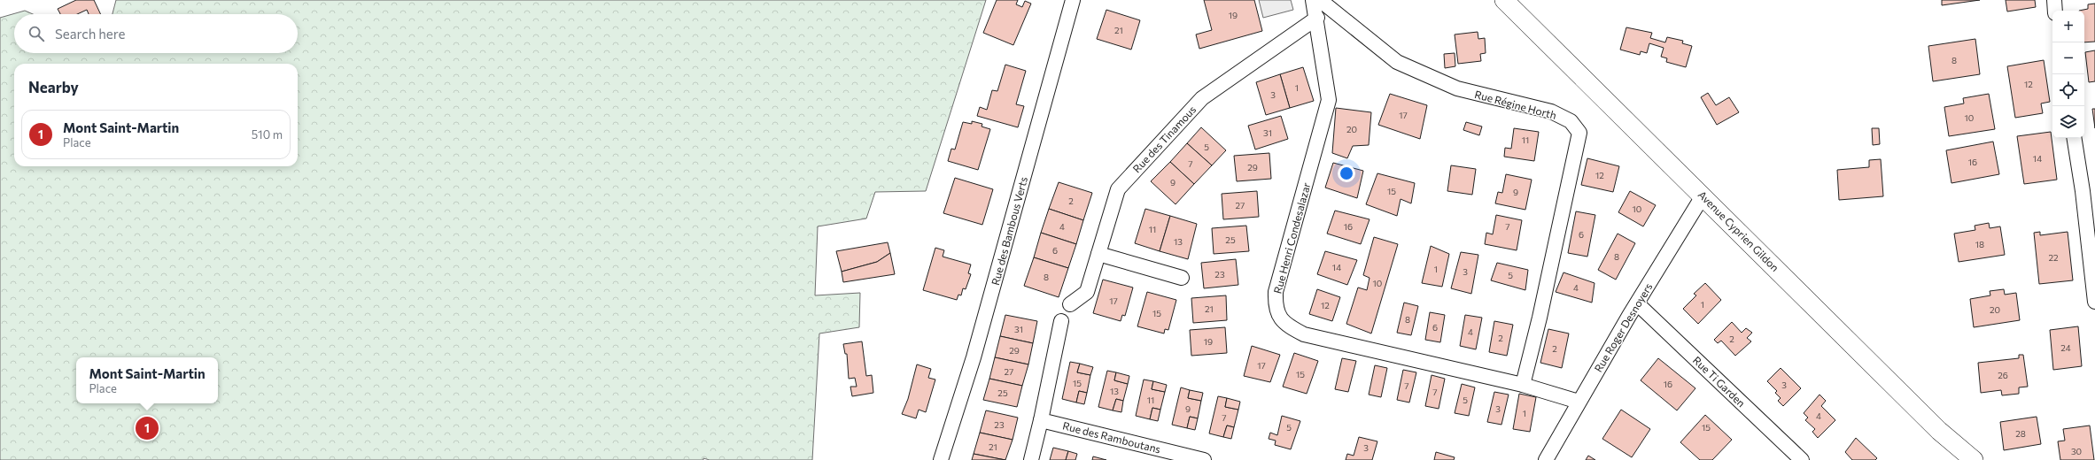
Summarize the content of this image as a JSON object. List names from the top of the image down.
{
  "streets": {
    "street": [
      "Rue Régine Horth",
      "Rue des Tinamous",
      "Rue des Bambous Verts",
      "Avenue Cyprien Gildon",
      "Rue Henri Condesalazar",
      "Rue Roger Desnoyers",
      "Rue Ti Garden",
      "Rue des Ramboutans"
    ]
  },
  "crossings": [
    ["Rue Régine Horth", "Rue Henri Condesalazar"],
    ["Rue des Tinamous", "Rue Henri Condesalazar"],
    ["Avenue Cyprien Gildon", "Rue Roger Desnoyers"],
    ["Rue Henri Condesalazar", "Rue Roger Desnoyers"],
    ["Rue Roger Desnoyers", "Rue Ti Garden"]
  ],
  "house_numbers": [
    "19",
    "21",
    "8",
    "12",
    "1",
    "3",
    "17",
    "10",
    "20",
    "31",
    "11",
    "5",
    "14",
    "16",
    "7",
    "29",
    "12",
    "9",
    "15",
    "9",
    "2",
    "27",
    "10",
    "4",
    "16",
    "7",
    "11",
    "6",
    "25",
    "13",
    "18",
    "6",
    "8",
    "22",
    "14",
    "1",
    "3",
    "23",
    "5",
    "8",
    "10",
    "4",
    "17",
    "1",
    "12",
    "21",
    "20",
    "15",
    "8",
    "6",
    "31",
    "4",
    "2",
    "2",
    "19",
    "24",
    "2",
    "29",
    "17",
    "27",
    "15",
    "26",
    "15",
    "16",
    "3",
    "7",
    "13",
    "7",
    "25",
    "11",
    "5",
    "9",
    "3",
    "1",
    "4",
    "7",
    "23",
    "5",
    "15",
    "28",
    "21",
    "3",
    "30"
  ],
  "page": {
    "map_buttons": ["+", "−"],
    "search": "Search here",
    "heading": "Nearby",
    "list": [
      {
        "mark": "1",
        "name": "Mont Saint-Martin",
        "note": "Place",
        "value": "510 m"
      }
    ],
    "popup": ["Mont Saint-Martin", "Place"],
    "pins": "1"
  }
}
